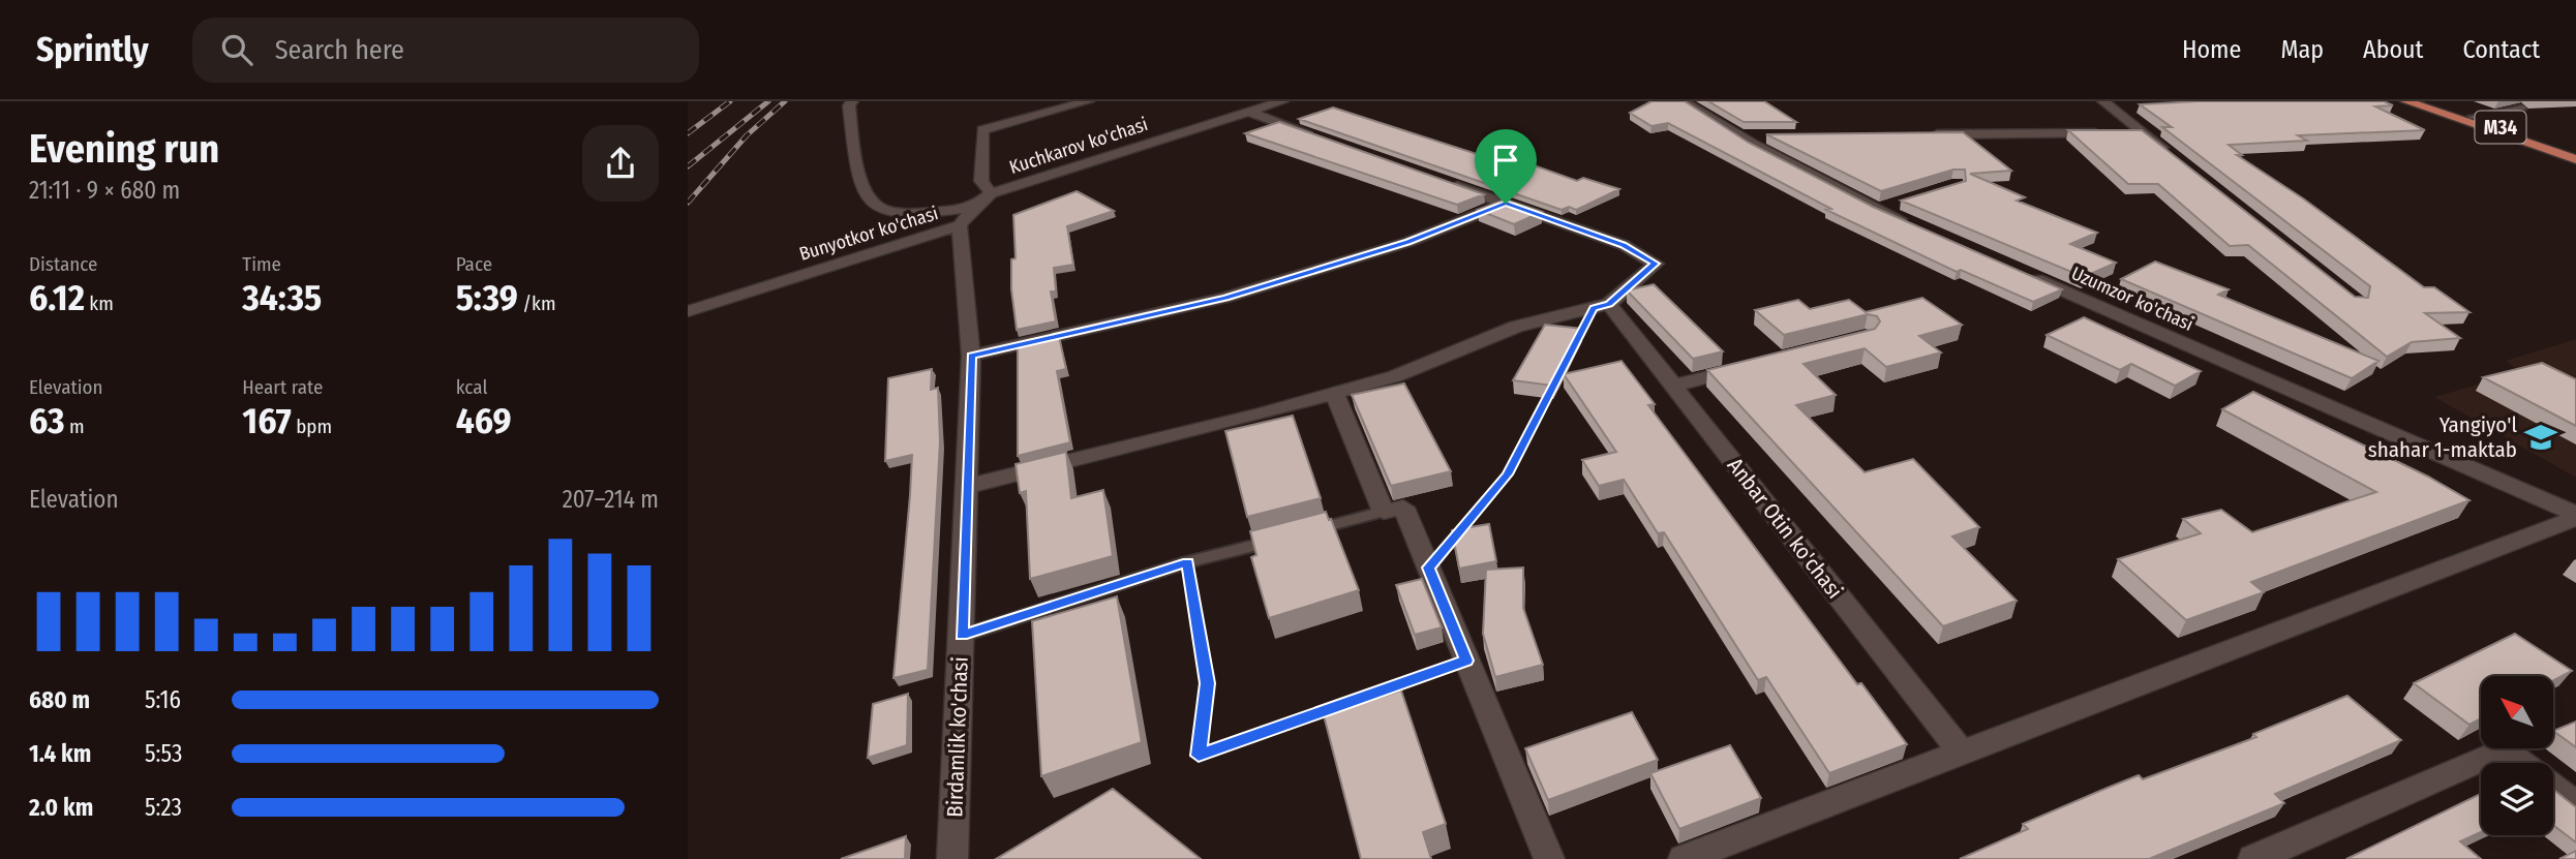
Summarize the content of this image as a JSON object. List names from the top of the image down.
{
  "streets": {
    "main road": ["M34"],
    "street": [
      "Kuchkarov ko'chasi",
      "Bunyotkor ko'chasi",
      "Uzumzor ko'chasi",
      "Anbar Otin ko'chasi",
      "Birdamlik ko'chasi"
    ]
  },
  "crossings": [
    ["Kuchkarov ko'chasi", "Bunyotkor ko'chasi"],
    ["Kuchkarov ko'chasi", "Birdamlik ko'chasi"],
    ["Bunyotkor ko'chasi", "Birdamlik ko'chasi"]
  ],
  "places": {
    "school or university": ["Yangiyo'l shahar 1-maktab"]
  },
  "north": "top left",
  "page": {
    "header": "Sprintly",
    "search": "Search here",
    "nav": [
      "Home",
      "Map",
      "About",
      "Contact"
    ],
    "heading": ["Evening run", "21:11 · 9 × 680 m"],
    "stats": [
      ["Distance", "6.12 km"],
      ["Time", "34:35"],
      ["Pace", "5:39 /km"],
      ["Elevation", "63 m"],
      ["Heart rate", "167 bpm"],
      ["kcal", "469"]
    ],
    "chart": ["Elevation", "207–214 m"],
    "list": [
      {
        "name": "680 m",
        "note": "5:16"
      },
      {
        "name": "1.4 km",
        "note": "5:53"
      },
      {
        "name": "2.0 km",
        "note": "5:23"
      }
    ]
  }
}
